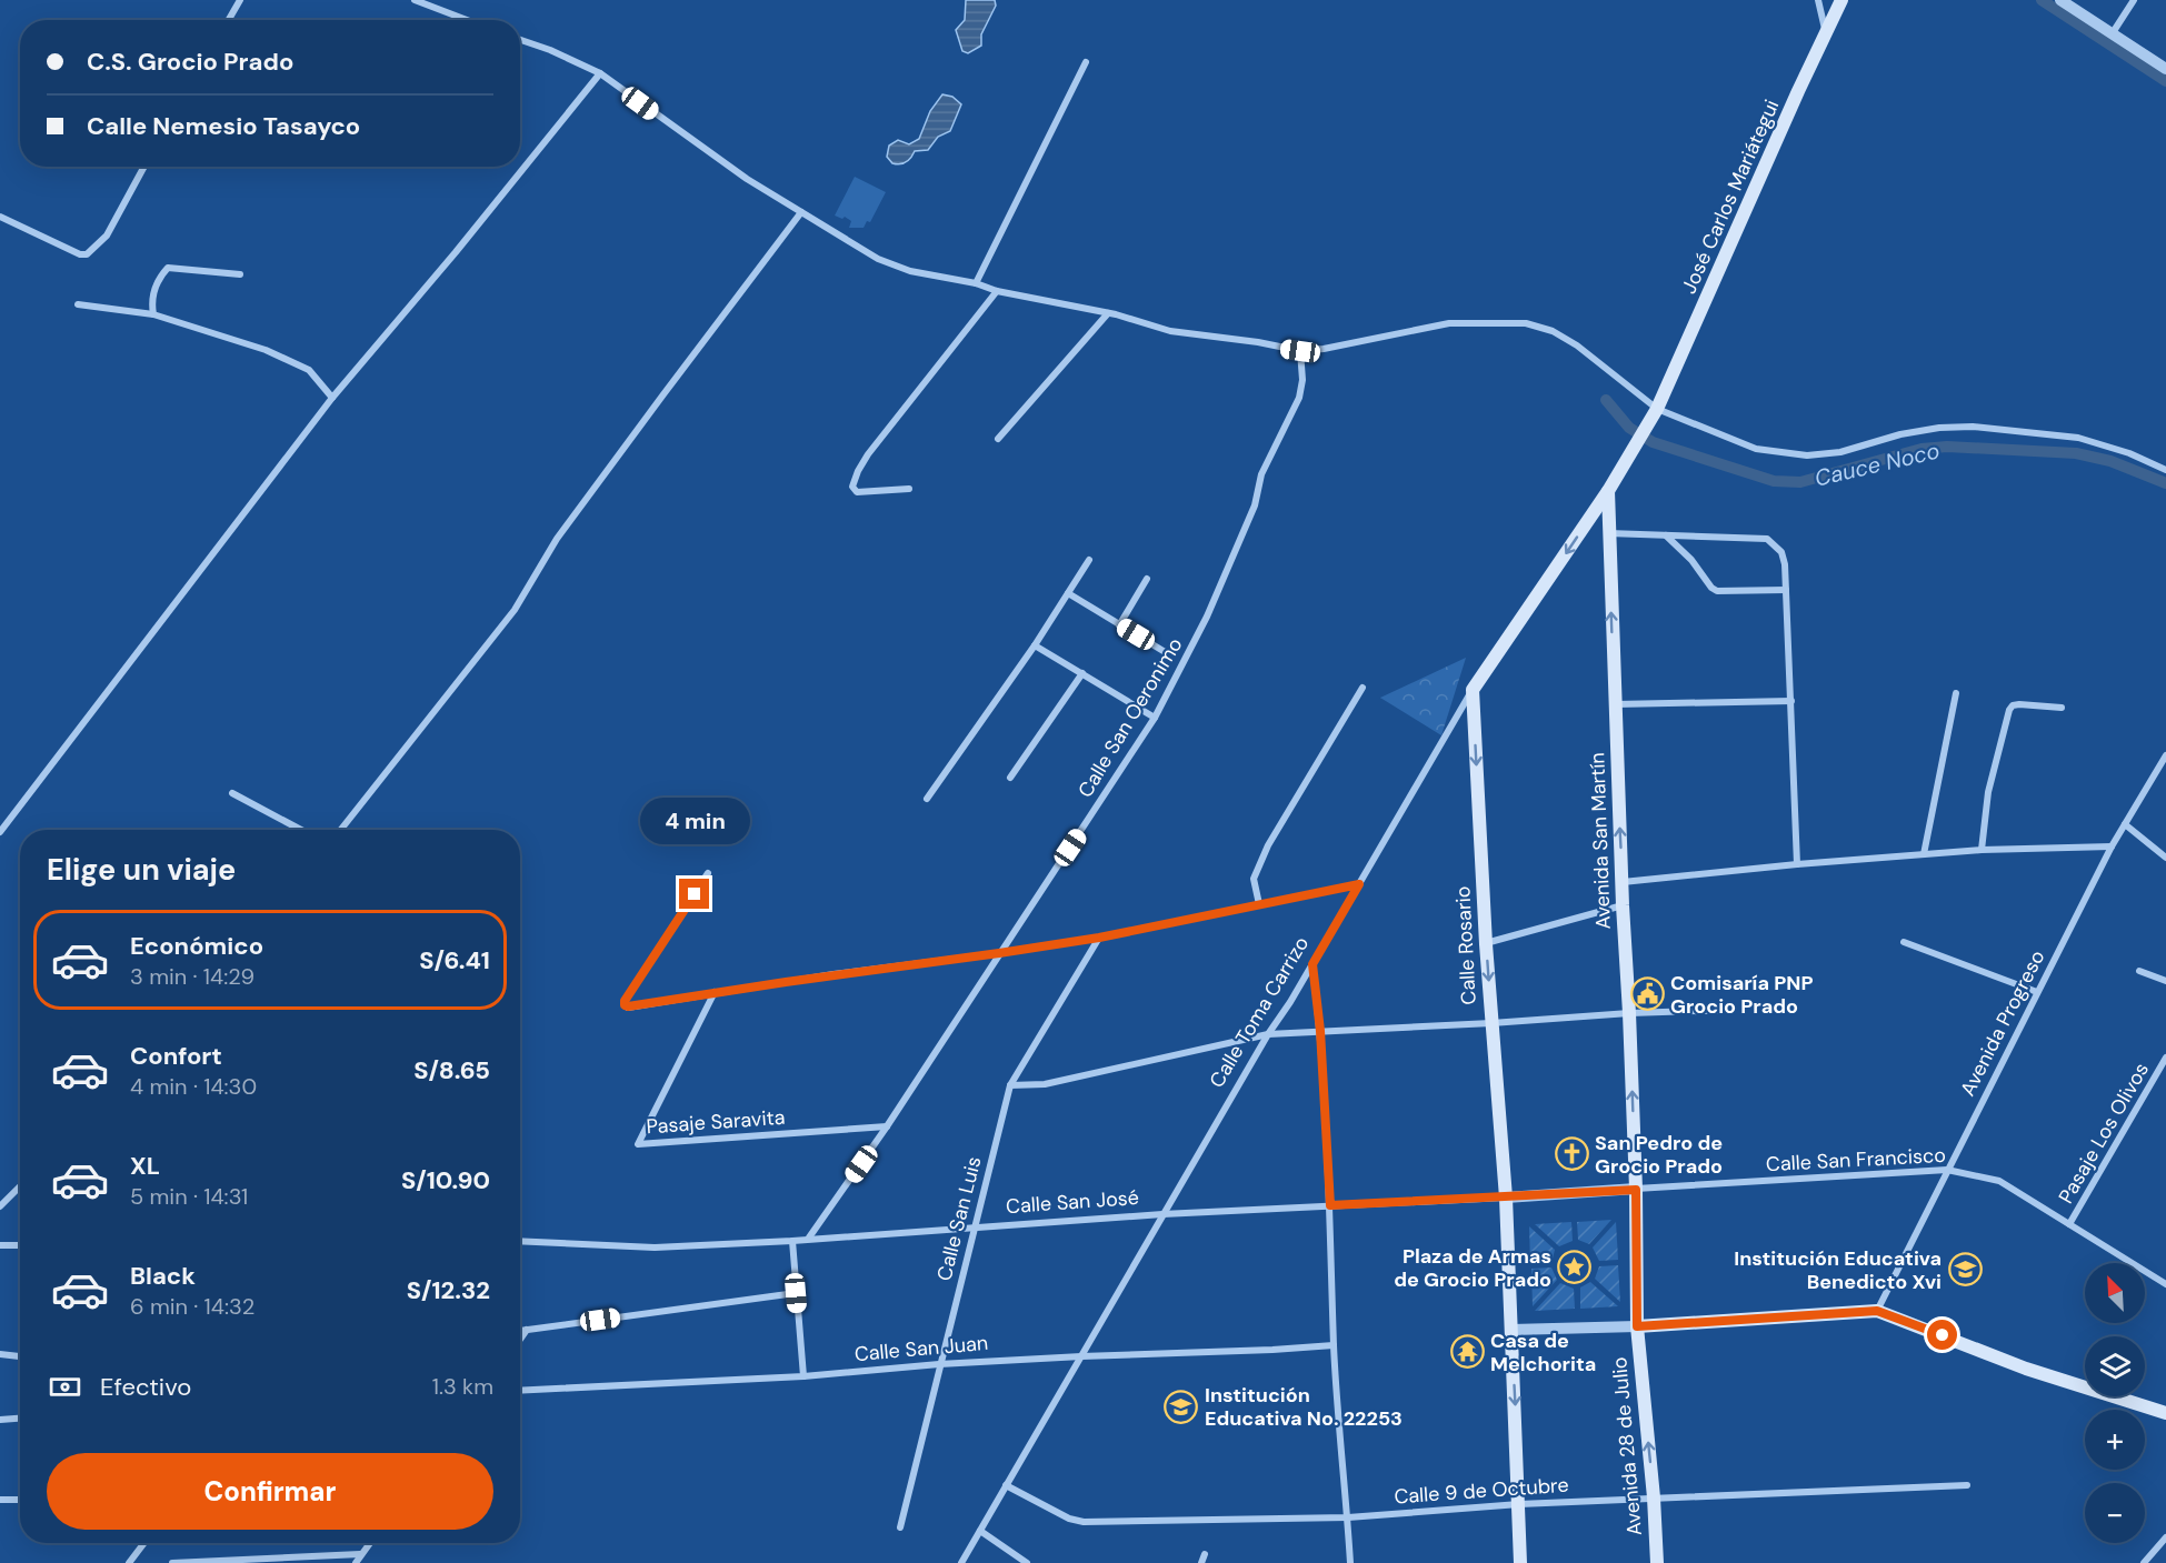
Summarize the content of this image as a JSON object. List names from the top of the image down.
{
  "streets": {
    "main road": [
      "José Carlos Mariátegui",
      "Avenida San Martín",
      "Calle Rosario",
      "Calle Toma Carrizo",
      "Avenida 28 de Julio"
    ],
    "street": [
      "Calle San Oeronimo",
      "Avenida Progreso",
      "Pasaje Saravita",
      "Pasaje Los Olivos",
      "Calle San Francisco",
      "Calle San José",
      "Calle San Luis",
      "Calle San Juan",
      "Calle 9 de Octubre"
    ]
  },
  "crossings": [
    ["José Carlos Mariátegui", "Calle Toma Carrizo"],
    ["Calle San Oeronimo", "Pasaje Saravita"],
    ["Calle San Oeronimo", "Calle San José"],
    ["Avenida San Martín", "Calle Toma Carrizo"],
    ["Avenida San Martín", "Calle San Francisco"],
    ["Avenida San Martín", "Calle San José"],
    ["Avenida San Martín", "Avenida 28 de Julio"],
    ["Calle Rosario", "Calle Toma Carrizo"],
    ["Calle Rosario", "Calle San José"],
    ["Calle Rosario", "Calle 9 de Octubre"],
    ["Calle Toma Carrizo", "Calle San José"],
    ["Calle Toma Carrizo", "Calle San Juan"],
    ["Calle Toma Carrizo", "Calle 9 de Octubre"],
    ["Avenida Progreso", "Calle San Francisco"],
    ["Pasaje Los Olivos", "Calle San Francisco"],
    ["Calle San Francisco", "Calle San José"],
    ["Calle San Francisco", "Avenida 28 de Julio"],
    ["Calle San José", "Calle San Luis"],
    ["Calle San José", "Avenida 28 de Julio"],
    ["Calle San Luis", "Calle San Juan"],
    ["Avenida 28 de Julio", "Calle 9 de Octubre"]
  ],
  "one_way": ["Avenida San Martín", "Calle Rosario", "Avenida 28 de Julio"],
  "water": ["Cauce Noco"],
  "places": {
    "public building": ["Comisaría PNP Grocio Prado"],
    "church": ["San Pedro de Grocio Prado"],
    "place": ["Plaza de Armas de Grocio Prado"],
    "school or university": ["Institución Educativa Benedicto Xvi", "Institución Educativa No. 22253"],
    "temple": ["Casa de Melchorita"]
  },
  "north": "top left",
  "page": {
    "banner": ["C.S. Grocio Prado", "Calle Nemesio Tasayco"],
    "bubble": "4 min",
    "heading": "Elige un viaje",
    "list": [
      {
        "name": "Económico",
        "note": "3 min · 14:29",
        "value": "S/6.41"
      },
      {
        "name": "Confort",
        "note": "4 min · 14:30",
        "value": "S/8.65"
      },
      {
        "name": "XL",
        "note": "5 min · 14:31",
        "value": "S/10.90"
      },
      {
        "name": "Black",
        "note": "6 min · 14:32",
        "value": "S/12.32"
      }
    ],
    "map_buttons": ["+", "−"],
    "pay": ["Efectivo", "1.3 km"],
    "buttons": "Confirmar"
  }
}
